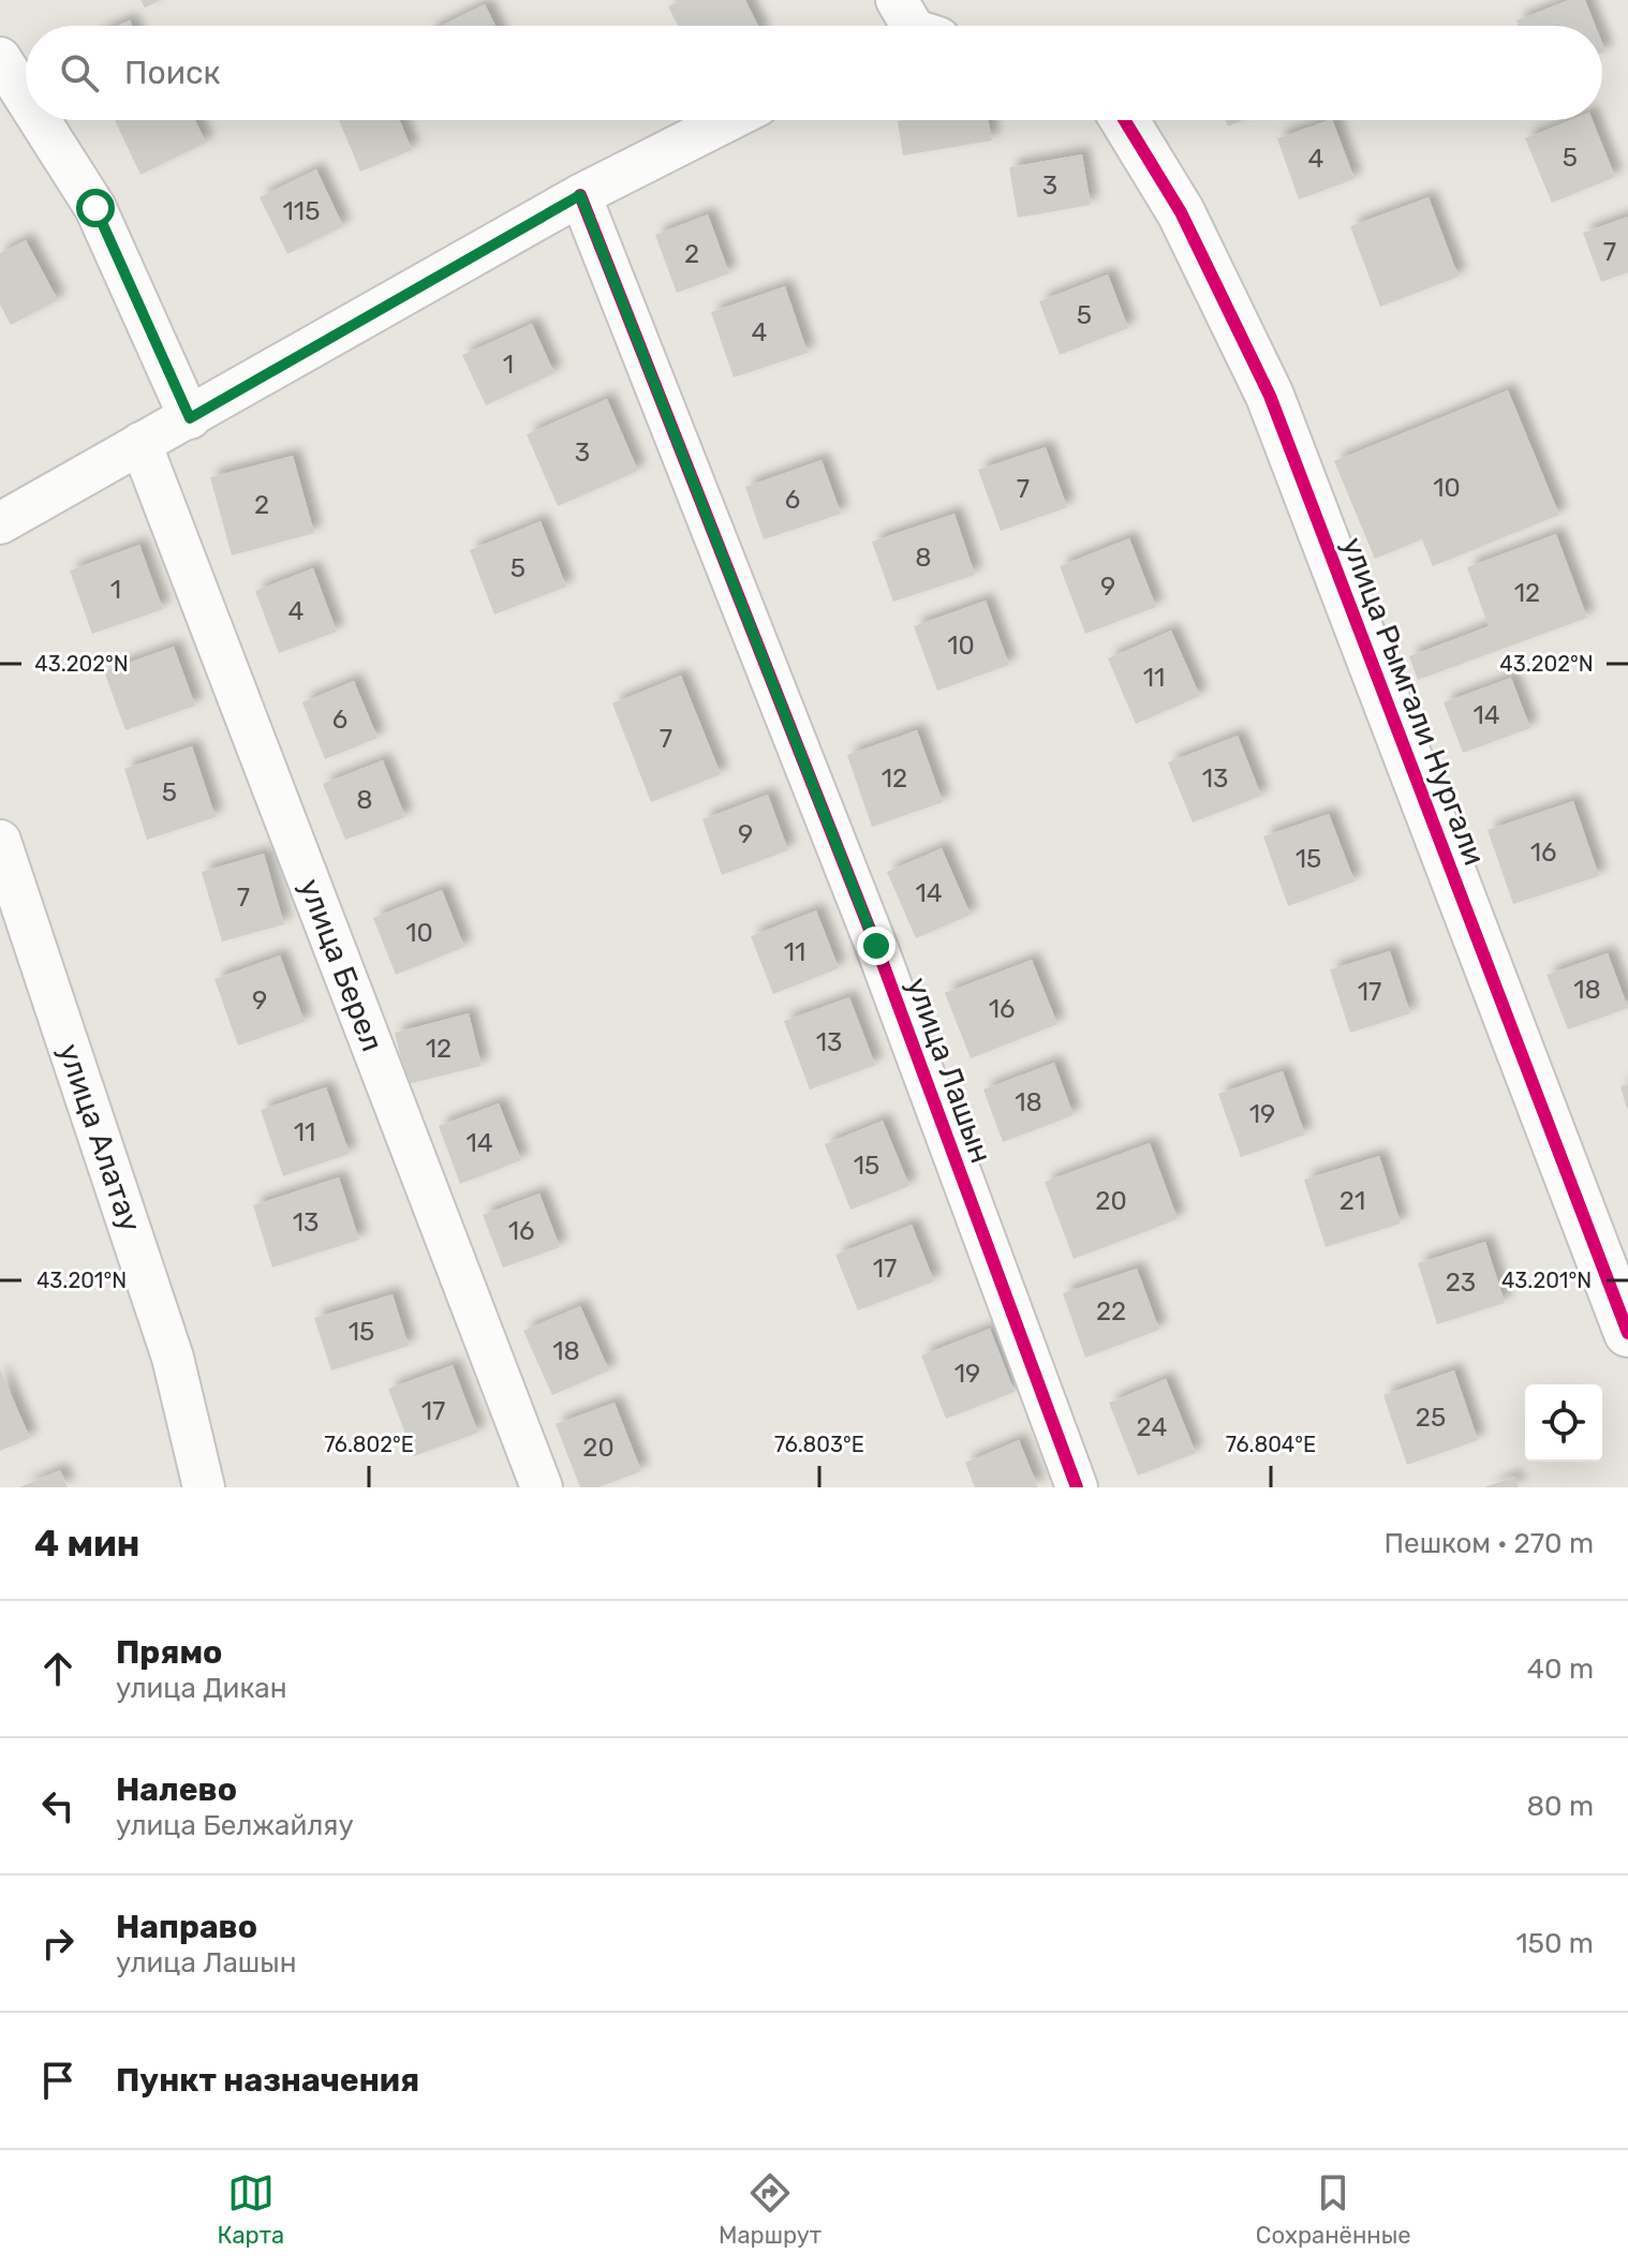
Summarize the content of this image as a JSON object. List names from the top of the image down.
{
  "streets": {
    "street": [
      "улица Рымгали Нургали",
      "улица Берел",
      "улица Лашын",
      "улица Алатау"
    ]
  },
  "house_numbers": [
    "5",
    "4",
    "3",
    "115",
    "7",
    "2",
    "5",
    "4",
    "1",
    "3",
    "10",
    "7",
    "6",
    "2",
    "8",
    "5",
    "9",
    "1",
    "12",
    "4",
    "10",
    "11",
    "14",
    "6",
    "7",
    "12",
    "13",
    "5",
    "8",
    "9",
    "16",
    "15",
    "14",
    "7",
    "10",
    "11",
    "18",
    "17",
    "9",
    "16",
    "13",
    "12",
    "18",
    "19",
    "11",
    "14",
    "15",
    "20",
    "21",
    "13",
    "16",
    "17",
    "23",
    "22",
    "15",
    "18",
    "19",
    "17",
    "25",
    "24",
    "20"
  ],
  "page": {
    "search": "Поиск",
    "heading": ["4 мин", "Пешком · 270 m"],
    "list": [
      ["Прямо", "улица Дикан", "40 m"],
      ["Налево", "улица Белжайляу", "80 m"],
      ["Направо", "улица Лашын", "150 m"],
      "Пункт назначения"
    ],
    "nav": ["Карта", "Маршрут", "Сохранённые"]
  },
  "coordinates": [
    "43.202°N",
    "43.201°N",
    "76.802°E",
    "76.803°E",
    "76.804°E"
  ]
}
